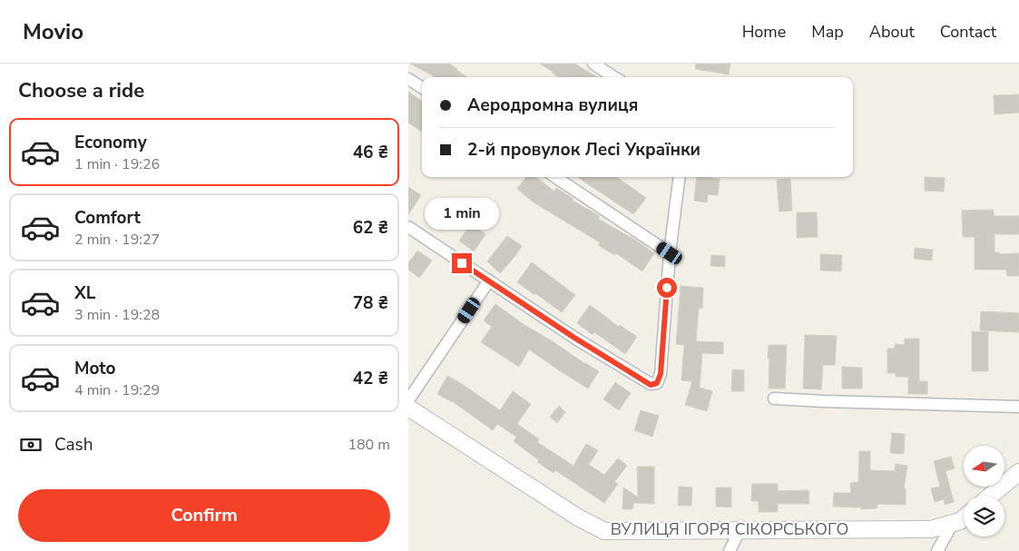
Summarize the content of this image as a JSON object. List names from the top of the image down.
{
  "streets": {
    "main road": ["ВУЛИЦЯ ІГОРЯ СІКОРСЬКОГО"]
  },
  "north": "left",
  "page": {
    "header": "Movio",
    "nav": [
      "Home",
      "Map",
      "About",
      "Contact"
    ],
    "heading": "Choose a ride",
    "banner": ["Аеродромна вулиця", "2-й провулок Лесі Українки"],
    "list": [
      {
        "name": "Economy",
        "note": "1 min · 19:26",
        "value": "46 ₴"
      },
      {
        "name": "Comfort",
        "note": "2 min · 19:27",
        "value": "62 ₴"
      },
      {
        "name": "XL",
        "note": "3 min · 19:28",
        "value": "78 ₴"
      },
      {
        "name": "Moto",
        "note": "4 min · 19:29",
        "value": "42 ₴"
      }
    ],
    "bubble": "1 min",
    "pay": ["Cash", "180 m"],
    "buttons": "Confirm"
  }
}
